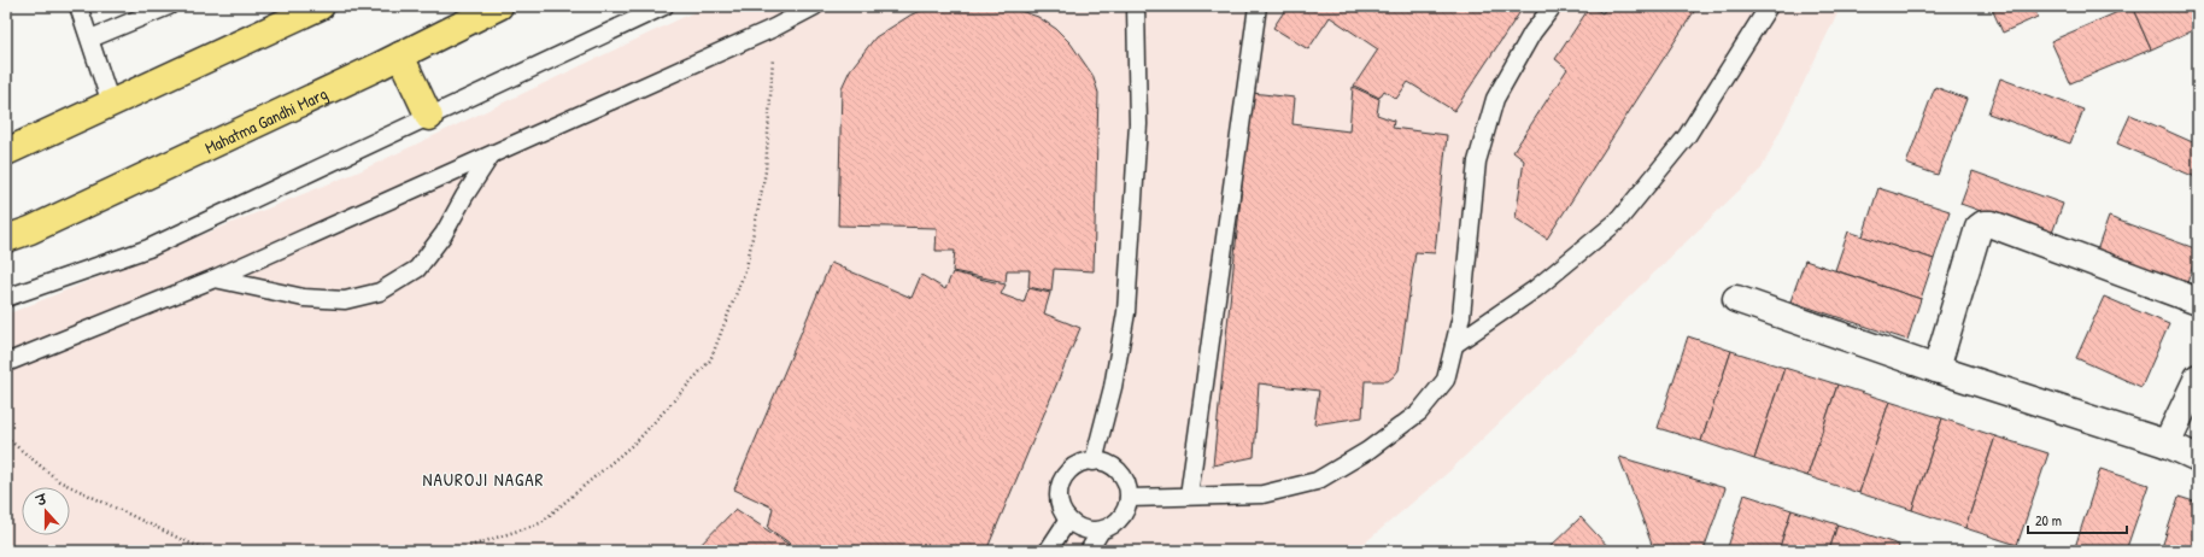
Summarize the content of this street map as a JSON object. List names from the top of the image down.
{
  "streets": {
    "main road": ["Mahatma Gandhi Marg"]
  },
  "districts": ["NAUROJI NAGAR"],
  "scale_bar": "20 m",
  "north": "top"
}
